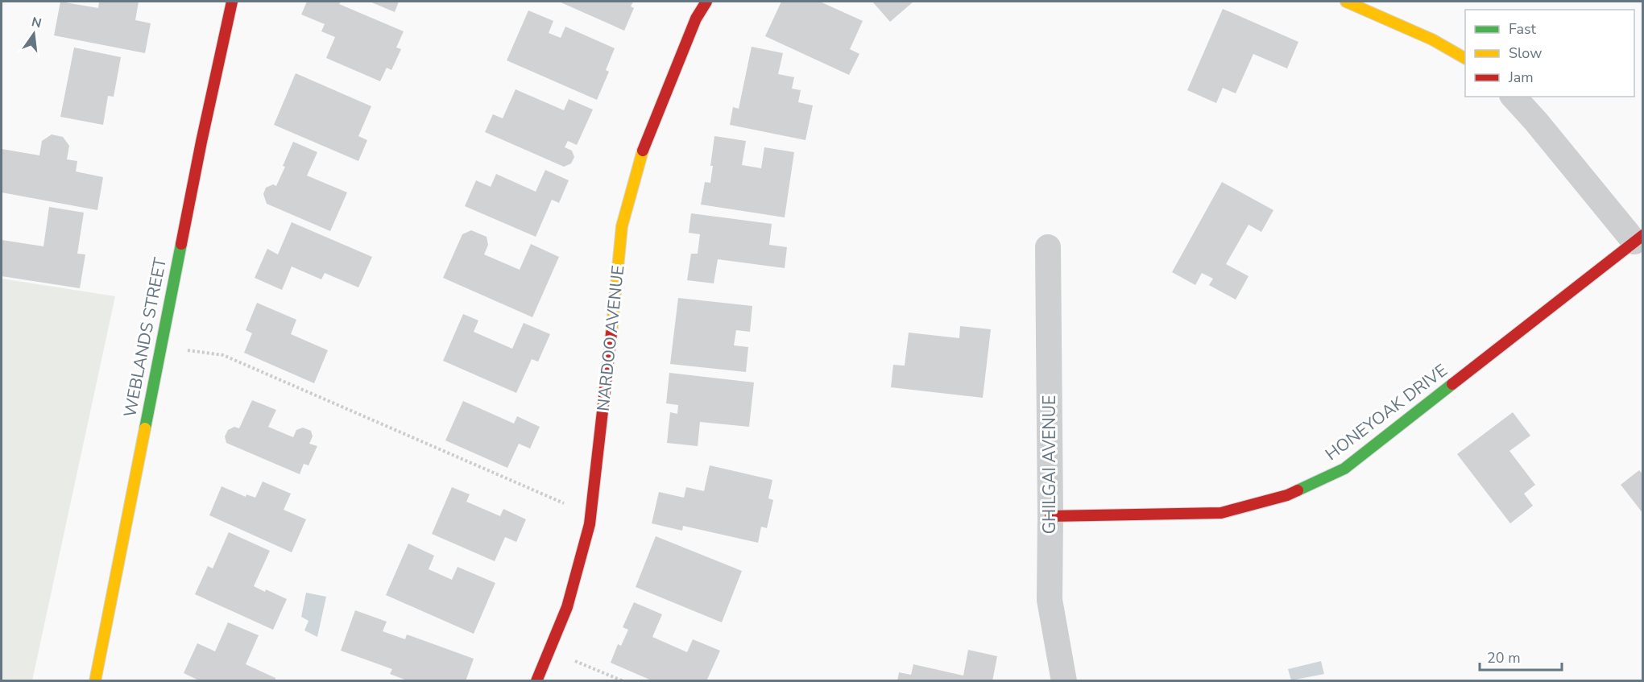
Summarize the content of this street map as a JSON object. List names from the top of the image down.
{
  "streets": {
    "street": [
      "WEBLANDS STREET",
      "NARDOO AVENUE",
      "HONEYOAK DRIVE",
      "GHILGAI AVENUE"
    ]
  },
  "crossings": [
    ["HONEYOAK DRIVE", "GHILGAI AVENUE"]
  ],
  "legend": ["Fast", "Slow", "Jam"],
  "scale_bar": "20 m",
  "north": "top"
}
